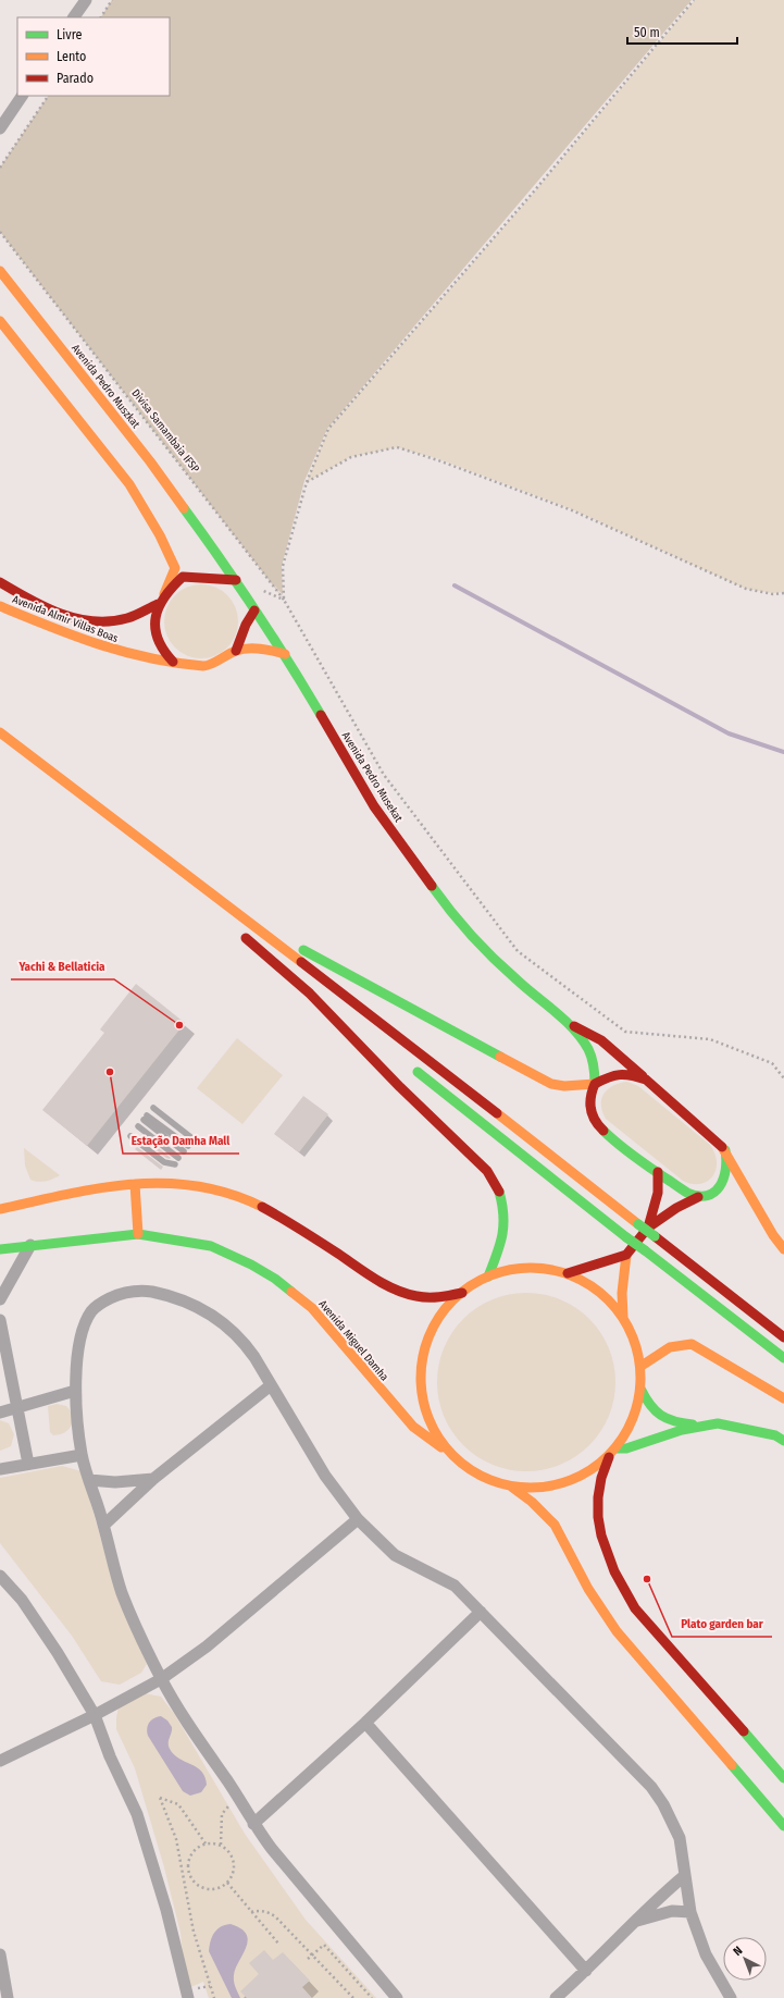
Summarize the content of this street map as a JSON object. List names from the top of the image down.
{
  "streets": {
    "main road": [
      "Avenida Pedro Muszkat",
      "Avenida Almir Villas Boas",
      "Avenida Pedro Musekat",
      "Avenida Miguel Damha"
    ],
    "path": ["Divisa Samambaia IFSP"]
  },
  "crossings": [
    ["Avenida Pedro Muszkat", "Avenida Pedro Musekat"],
    ["Avenida Almir Villas Boas", "Avenida Pedro Musekat"]
  ],
  "places": ["Yachi & Bellaticia", "Estação Damha Mall", "Plato garden bar"],
  "legend": ["Livre", "Lento", "Parado"],
  "scale_bar": "50 m",
  "north": "top left"
}
